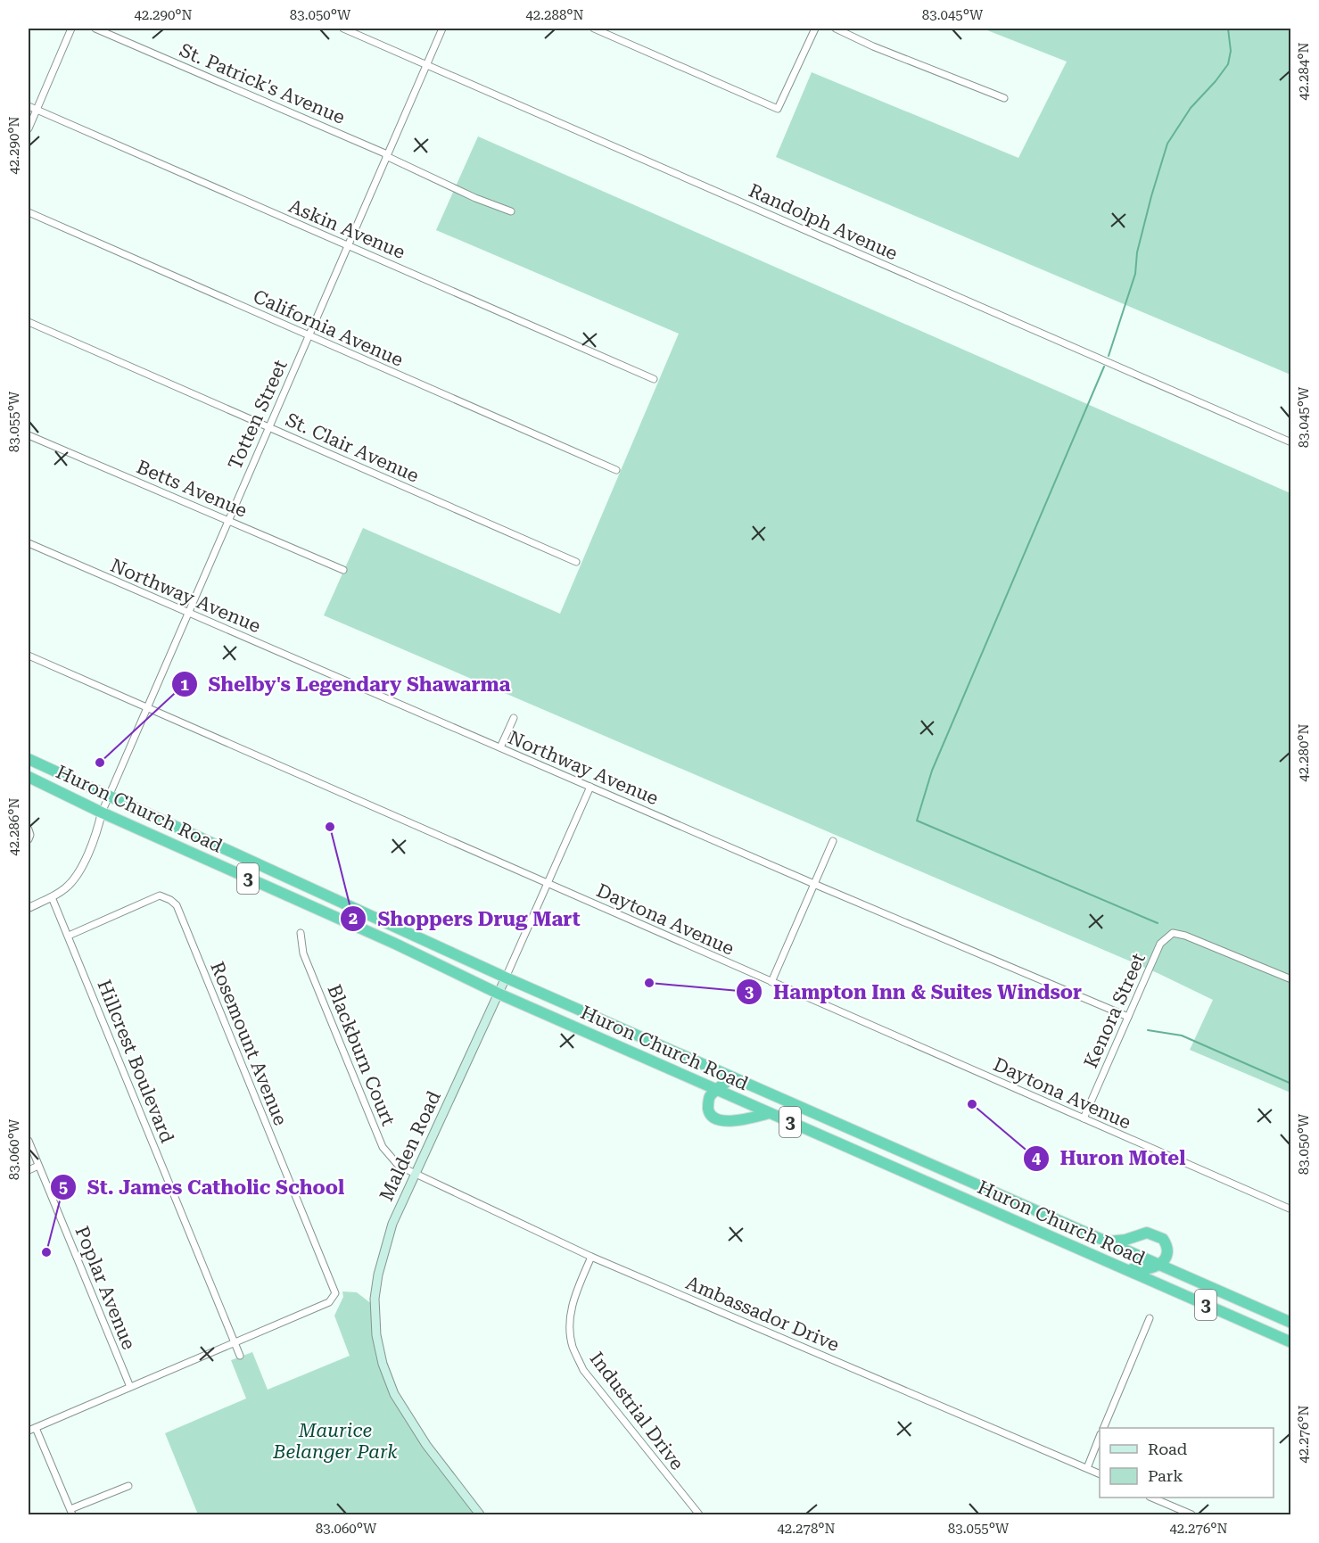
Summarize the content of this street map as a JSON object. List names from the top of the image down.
{
  "streets": {
    "highway": ["Huron Church Road", "3"],
    "main road": ["Malden Road"],
    "street": [
      "St. Patrick's Avenue",
      "Randolph Avenue",
      "Askin Avenue",
      "California Avenue",
      "Totten Street",
      "St. Clair Avenue",
      "Betts Avenue",
      "Northway Avenue",
      "Daytona Avenue",
      "Kenora Street",
      "Rosemount Avenue",
      "Blackburn Court",
      "Hillcrest Boulevard",
      "Poplar Avenue",
      "Ambassador Drive",
      "Industrial Drive"
    ]
  },
  "crossings": [
    ["St. Patrick's Avenue", "Totten Street"],
    ["Randolph Avenue", "Totten Street"],
    ["Askin Avenue", "Totten Street"],
    ["California Avenue", "Totten Street"],
    ["Totten Street", "St. Clair Avenue"],
    ["Totten Street", "Betts Avenue"],
    ["Totten Street", "Northway Avenue"],
    ["Totten Street", "Huron Church Road"],
    ["Totten Street", "Daytona Avenue"],
    ["Northway Avenue", "Kenora Street"],
    ["Northway Avenue", "Malden Road"],
    ["Huron Church Road", "Malden Road"],
    ["Daytona Avenue", "Kenora Street"],
    ["Daytona Avenue", "Malden Road"],
    ["Rosemount Avenue", "Hillcrest Boulevard"],
    ["Blackburn Court", "Malden Road"],
    ["Blackburn Court", "Ambassador Drive"],
    ["Malden Road", "Ambassador Drive"],
    ["Ambassador Drive", "Industrial Drive"]
  ],
  "parks": ["Maurice Belanger Park"],
  "places": [
    "Shelby's Legendary Shawarma",
    "Shoppers Drug Mart",
    "Hampton Inn & Suites Windsor",
    "Huron Motel",
    "St. James Catholic School"
  ],
  "legend": ["Road", "Park"],
  "coordinates": [
    "42.290°N",
    "83.050°W",
    "42.288°N",
    "83.045°W",
    "42.284°N",
    "83.055°W",
    "42.280°N",
    "42.286°N",
    "83.060°W",
    "42.276°N",
    "42.278°N"
  ]
}
